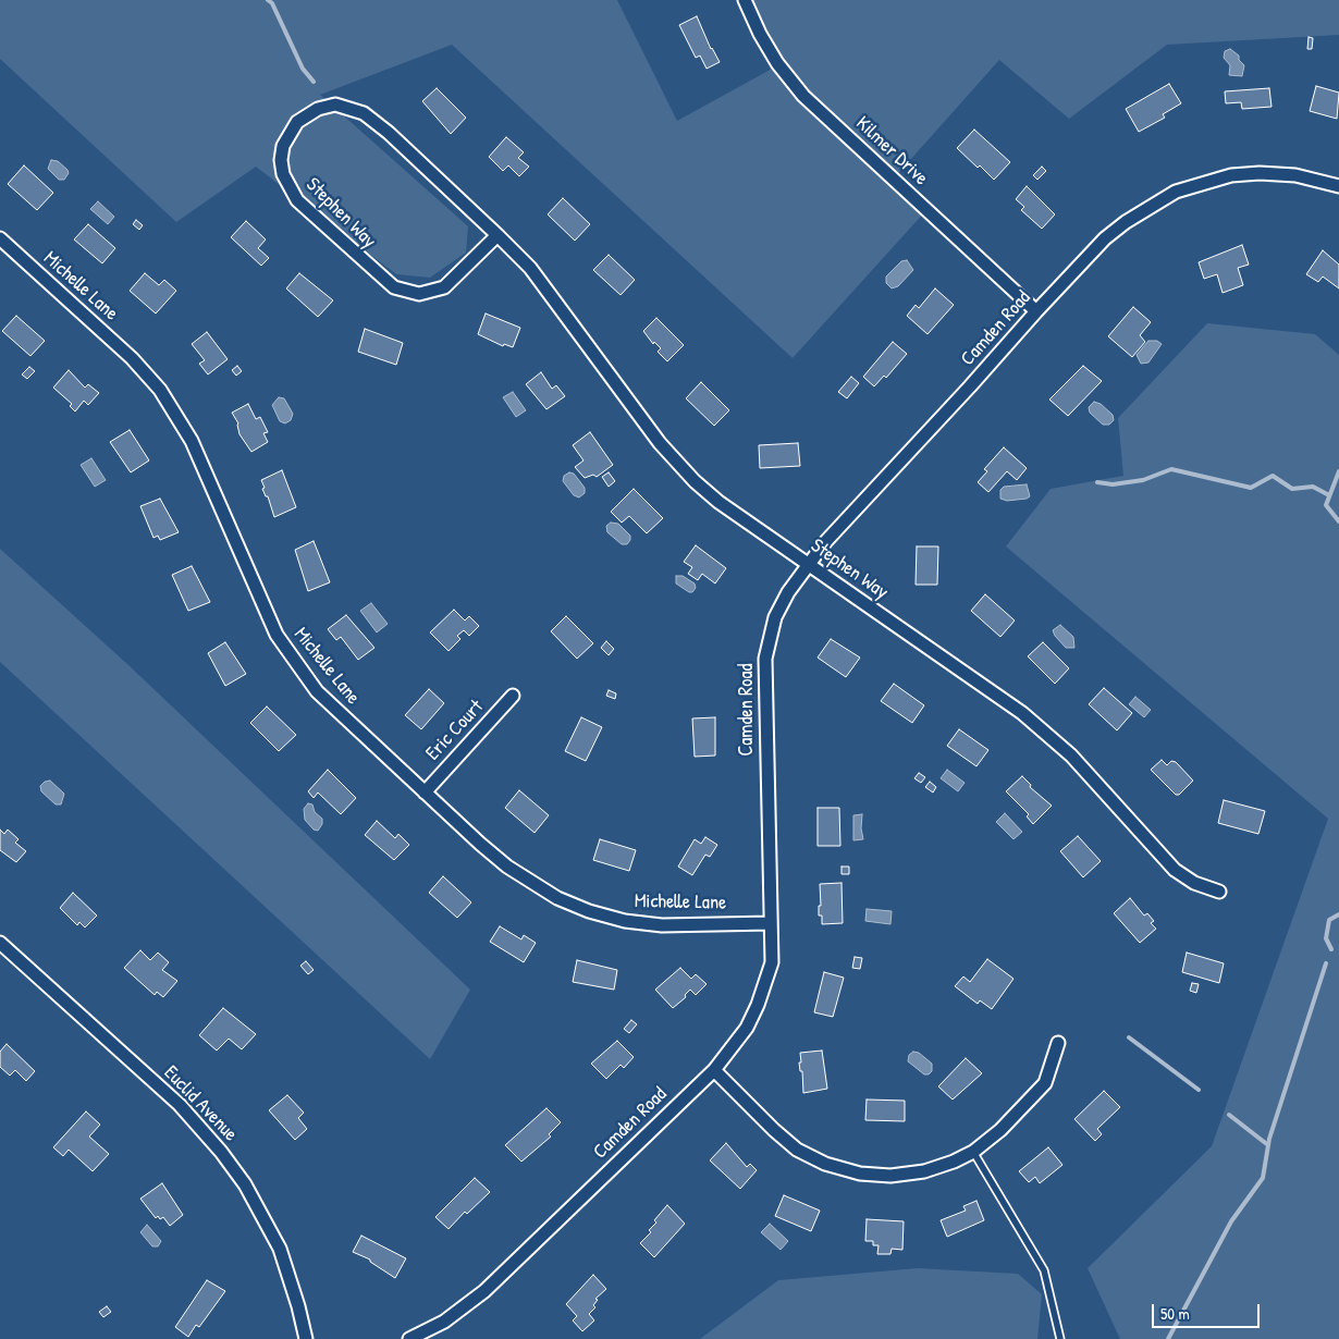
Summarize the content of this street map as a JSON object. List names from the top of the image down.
{
  "streets": {
    "street": [
      "Kilmer Drive",
      "Stephen Way",
      "Michelle Lane",
      "Camden Road",
      "Eric Court",
      "Euclid Avenue"
    ]
  },
  "crossings": [
    ["Kilmer Drive", "Camden Road"],
    ["Stephen Way", "Camden Road"],
    ["Michelle Lane", "Camden Road"],
    ["Michelle Lane", "Eric Court"]
  ],
  "scale_bar": "50 m"
}
